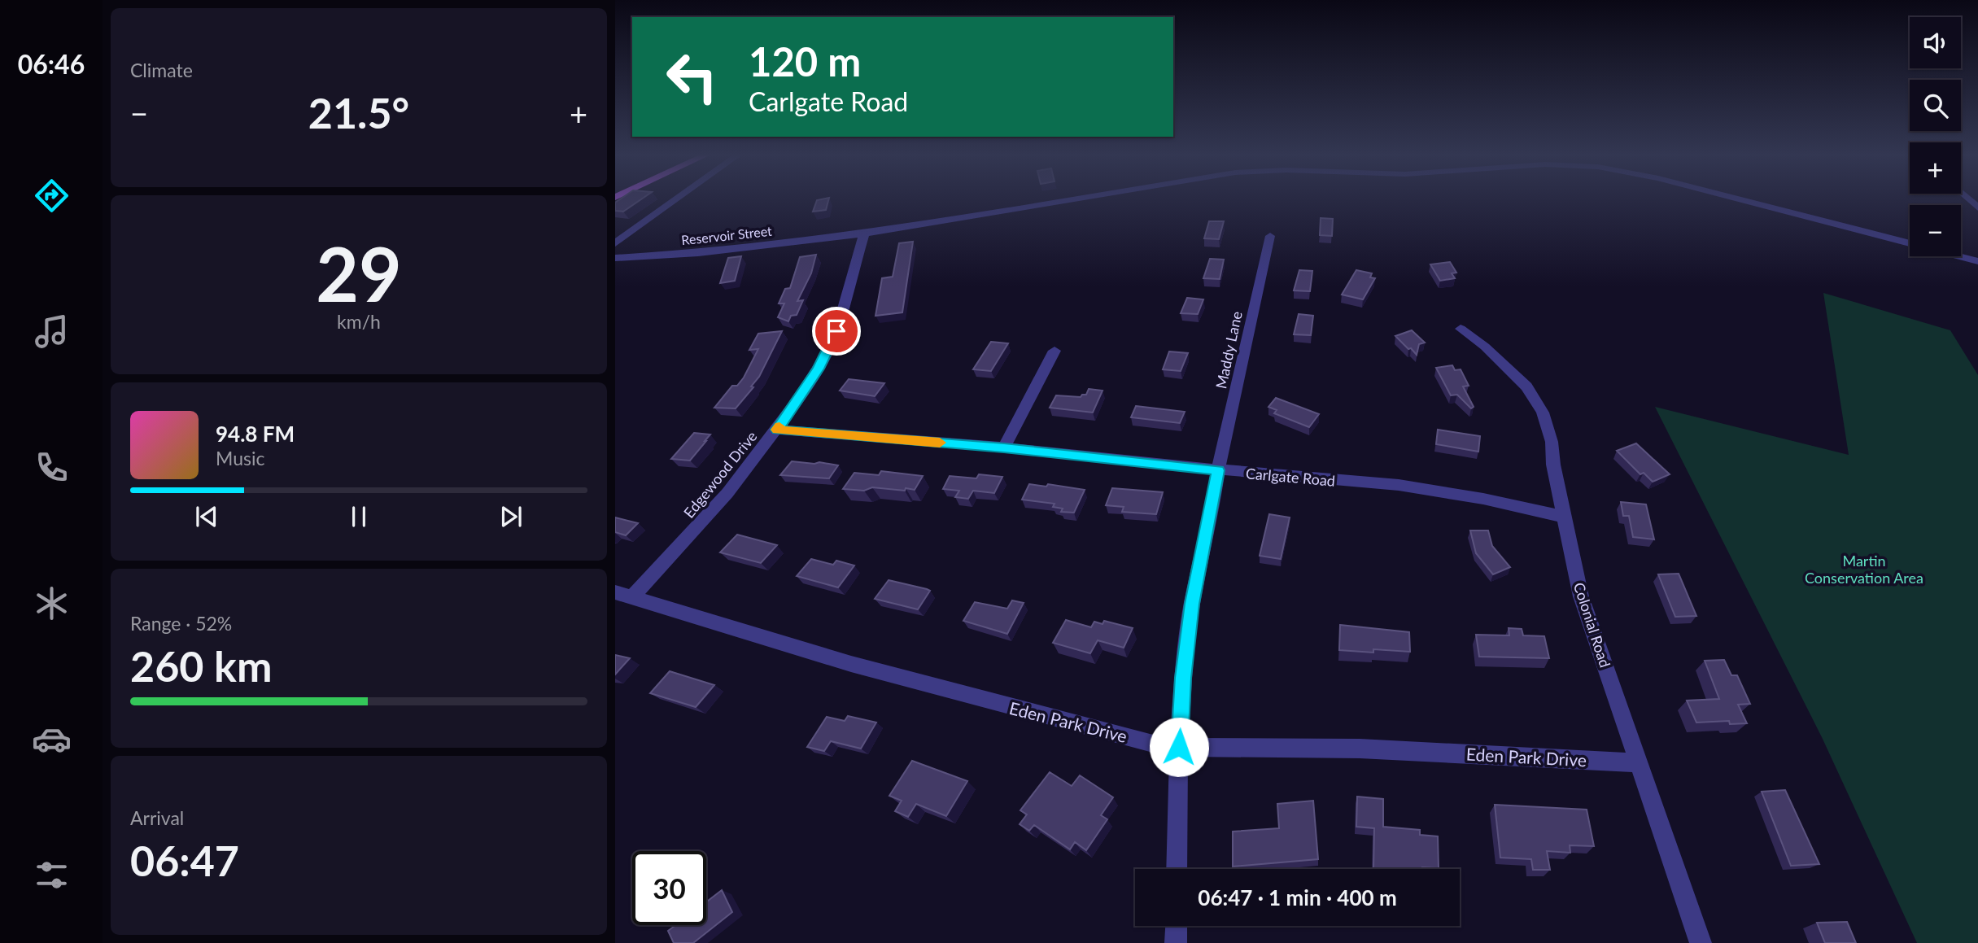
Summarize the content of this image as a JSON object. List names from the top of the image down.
{
  "streets": {
    "street": [
      "Reservoir Street",
      "Maddy Lane",
      "Edgewood Drive",
      "Carlgate Road",
      "Colonial Road",
      "Eden Park Drive"
    ]
  },
  "crossings": [
    ["Reservoir Street", "Edgewood Drive"],
    ["Maddy Lane", "Carlgate Road"],
    ["Maddy Lane", "Eden Park Drive"],
    ["Edgewood Drive", "Carlgate Road"],
    ["Edgewood Drive", "Eden Park Drive"],
    ["Carlgate Road", "Colonial Road"],
    ["Colonial Road", "Eden Park Drive"]
  ],
  "parks": ["Martin Conservation Area"],
  "page": {
    "tabs": "06:46",
    "tile": [
      "Climate",
      ["29", "km/h"],
      ["Range · 52%", "260 km"],
      ["Arrival", "06:47"]
    ],
    "map_buttons": ["+", "−"],
    "turn": ["120 m", "Carlgate Road"],
    "heat": ["−", "21.5°", "+"],
    "song": ["94.8 FM", "Music"],
    "limit": "30",
    "trip": "06:47 · 1 min · 400 m"
  }
}
